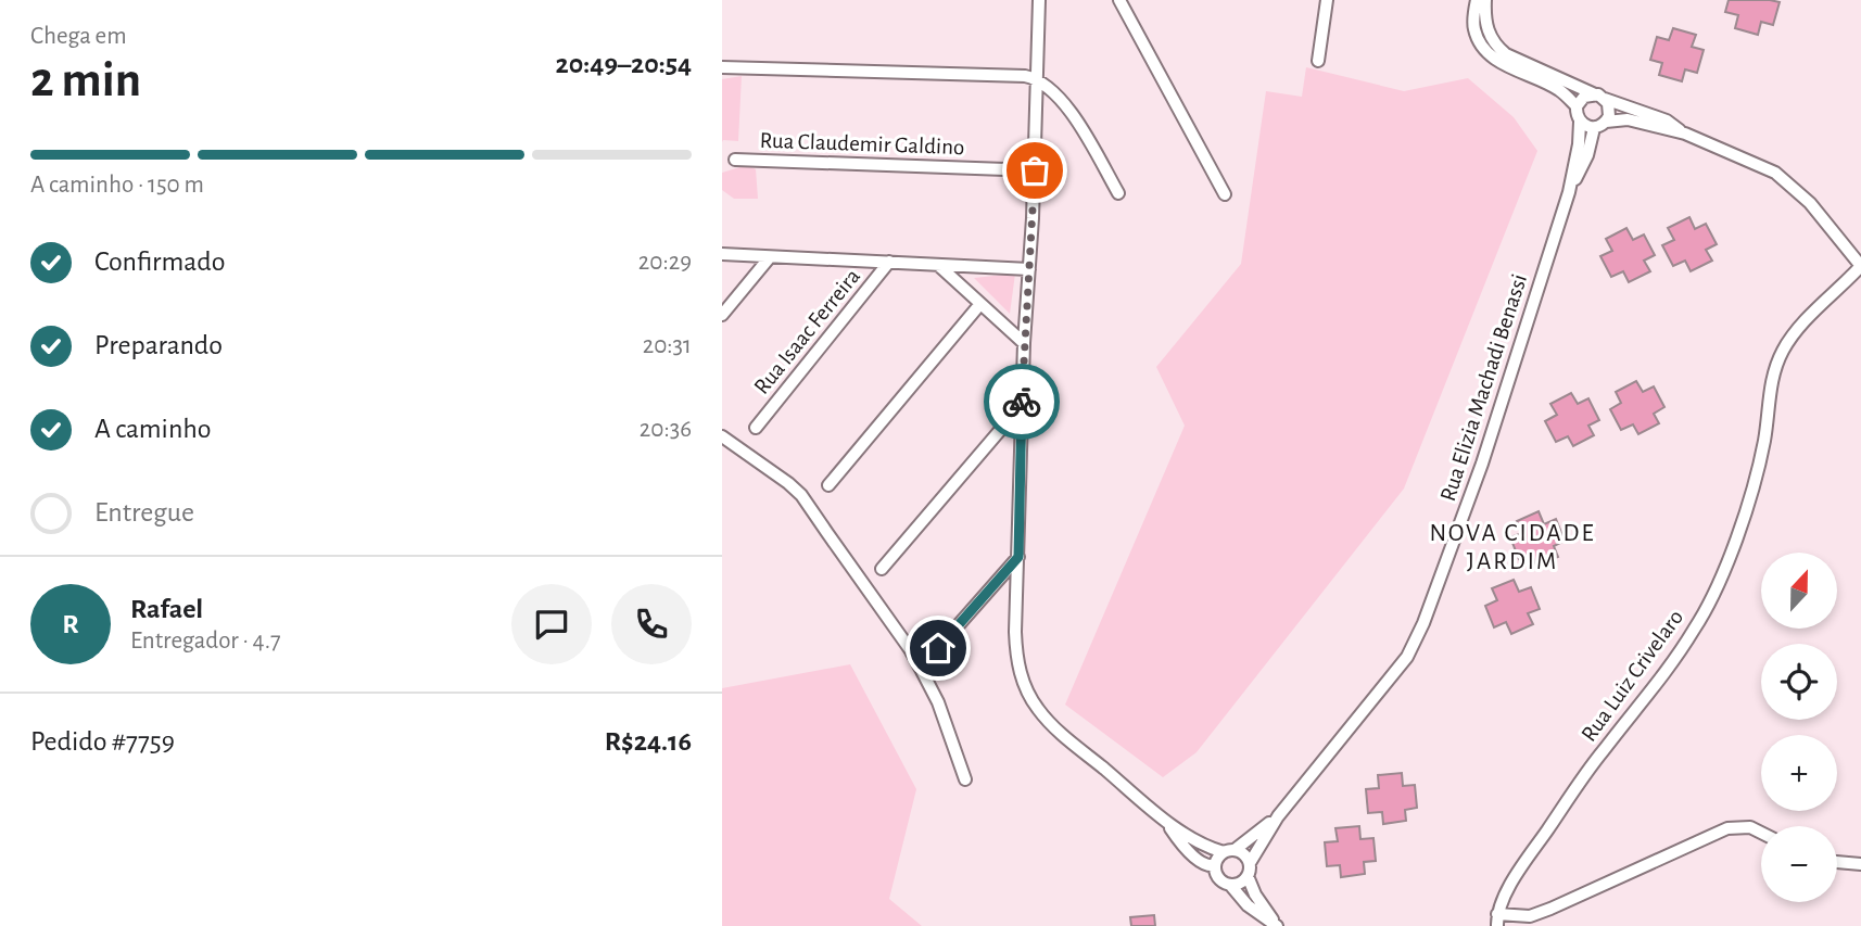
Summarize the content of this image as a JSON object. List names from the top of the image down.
{
  "streets": {
    "street": [
      "Rua Claudemir Galdino",
      "Rua Isaac Ferreira",
      "Rua Elizia Machadi Benassi",
      "Rua Luiz Crivelaro"
    ]
  },
  "districts": ["NOVA CIDADE JARDIM"],
  "north": "top",
  "page": {
    "heading": ["2 min", "Chega em", "20:49–20:54"],
    "panel": [
      "Rafael",
      "Entregador · 4.7",
      "Pedido #7759",
      "R$24.16"
    ],
    "bar": "A caminho · 150 m",
    "list": [
      ["Confirmado", "20:29"],
      ["Preparando", "20:31"],
      ["A caminho", "20:36"],
      "Entregue"
    ],
    "map_buttons": ["+", "−"],
    "round": "R"
  }
}
